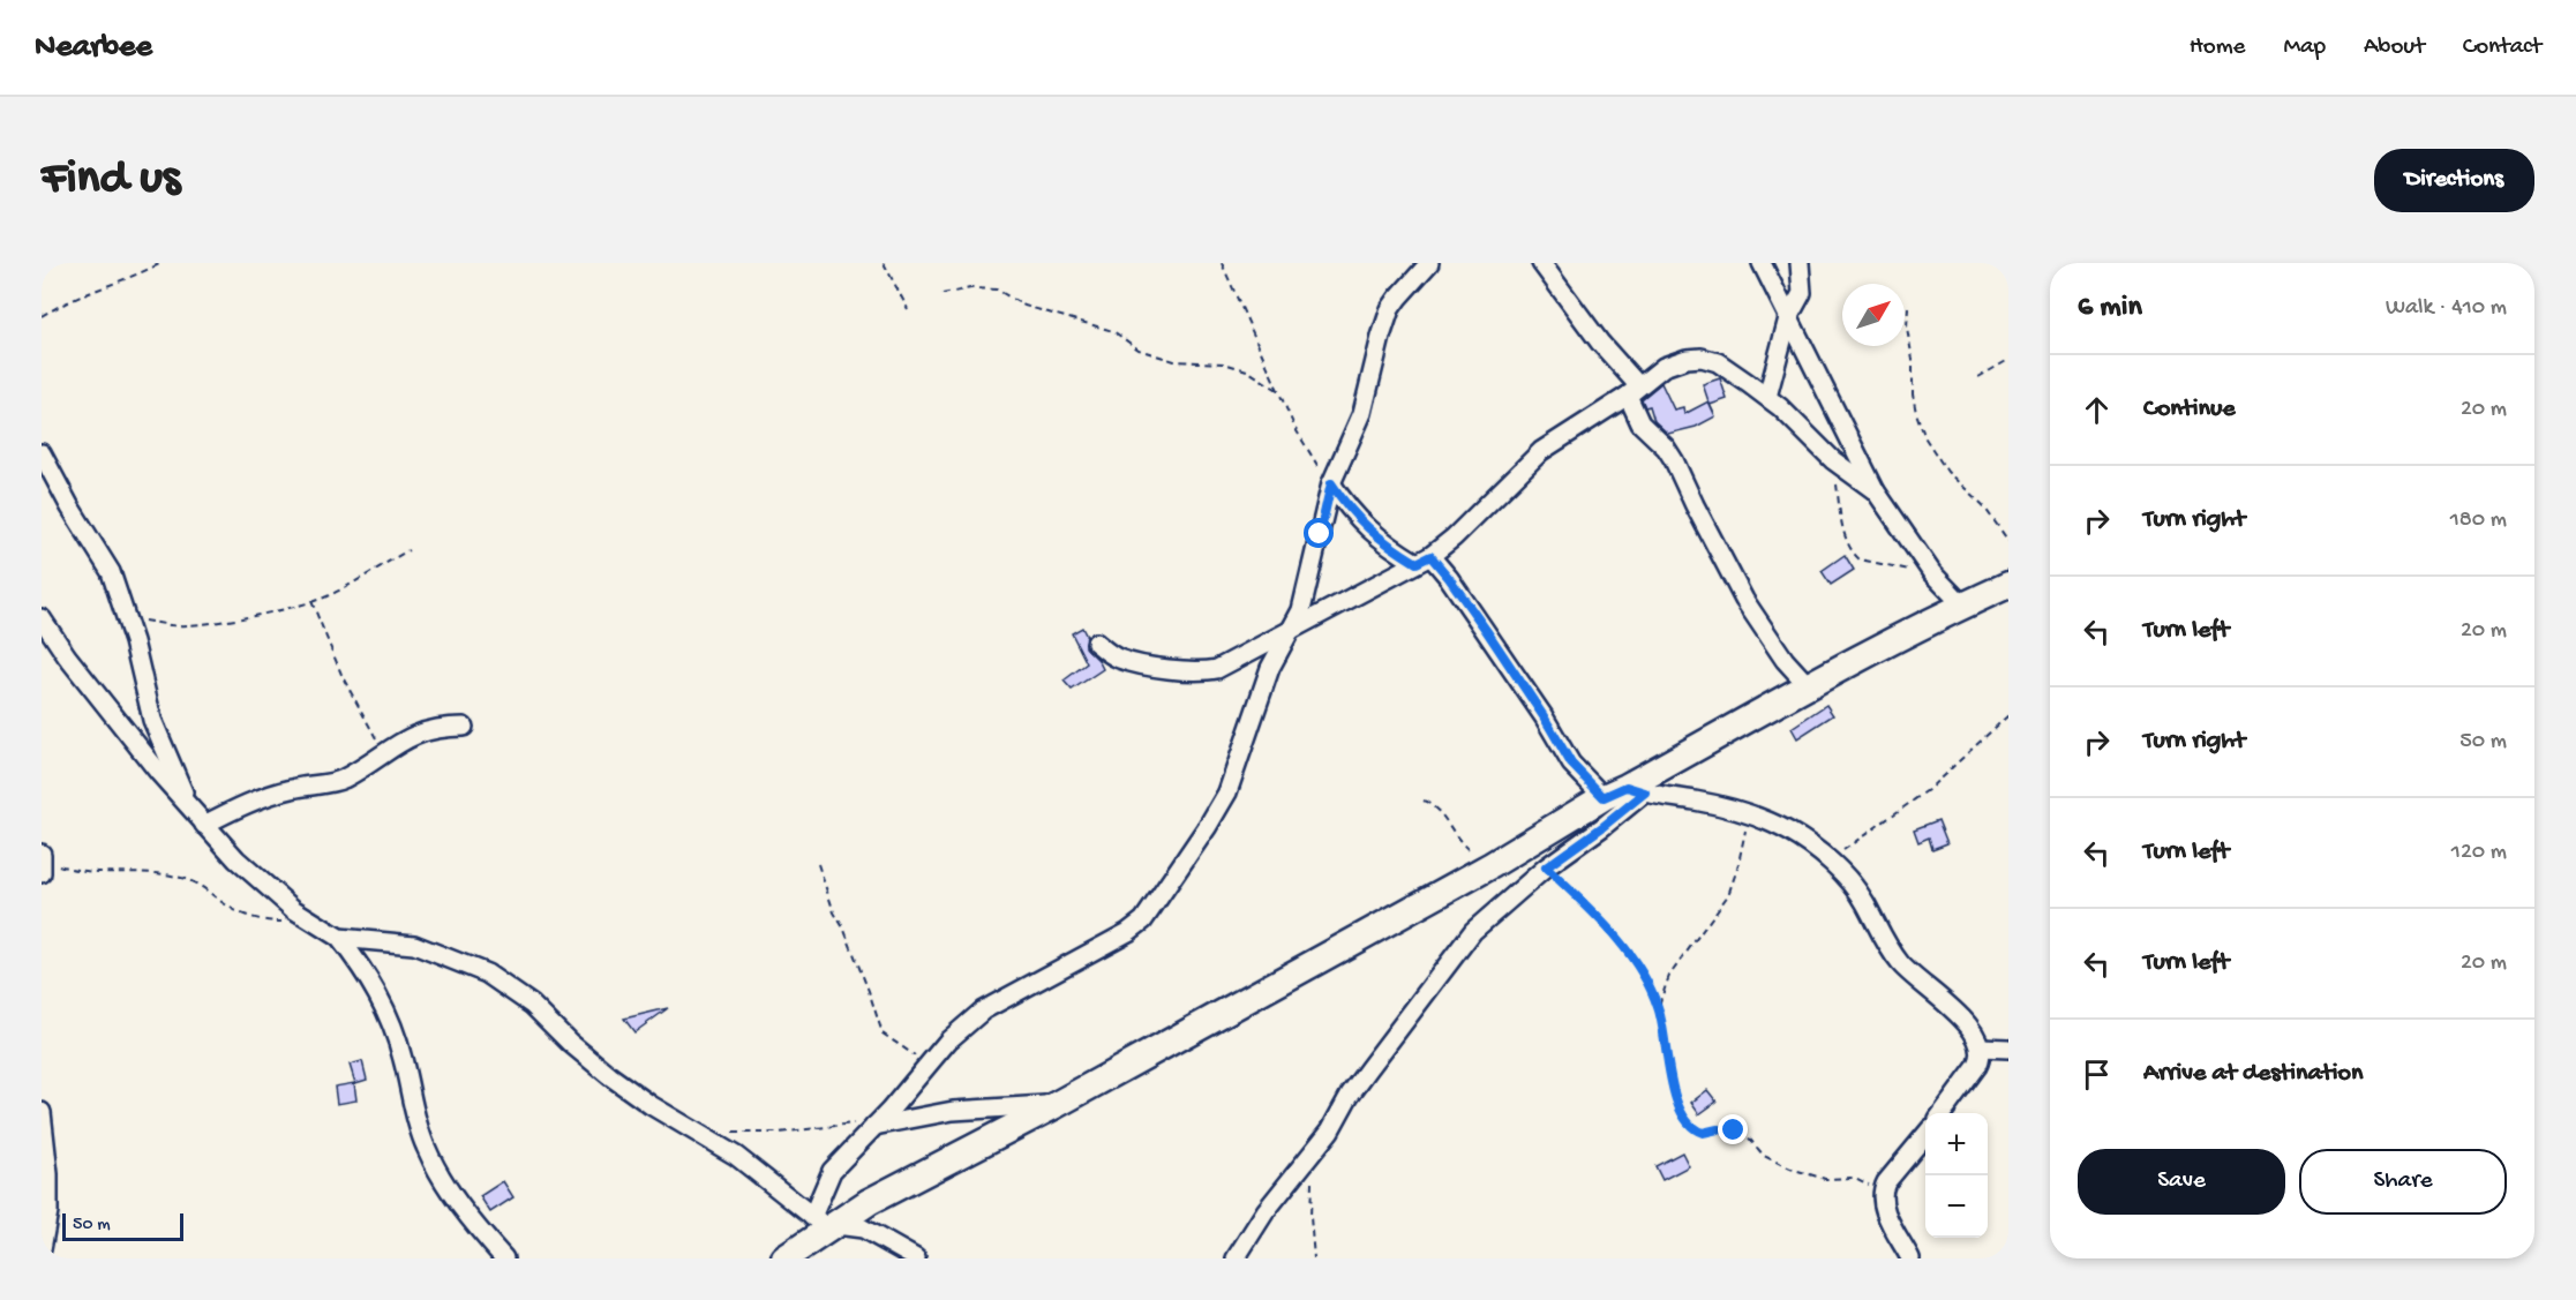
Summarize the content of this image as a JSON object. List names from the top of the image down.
{
  "scale_bar": "50 m",
  "north": "top right",
  "page": {
    "header": "Nearbee",
    "nav": [
      "Home",
      "Map",
      "About",
      "Contact"
    ],
    "buttons": [
      "Directions",
      ["Save", "Share"]
    ],
    "title": "Find us",
    "heading": ["6 min", "Walk · 410 m"],
    "list": [
      ["Continue", "20 m"],
      ["Turn right", "180 m"],
      ["Turn left", "20 m"],
      ["Turn right", "50 m"],
      ["Turn left", "120 m"],
      ["Turn left", "20 m"],
      "Arrive at destination"
    ],
    "map_buttons": ["+", "−"],
    "scale": "50 m"
  }
}
